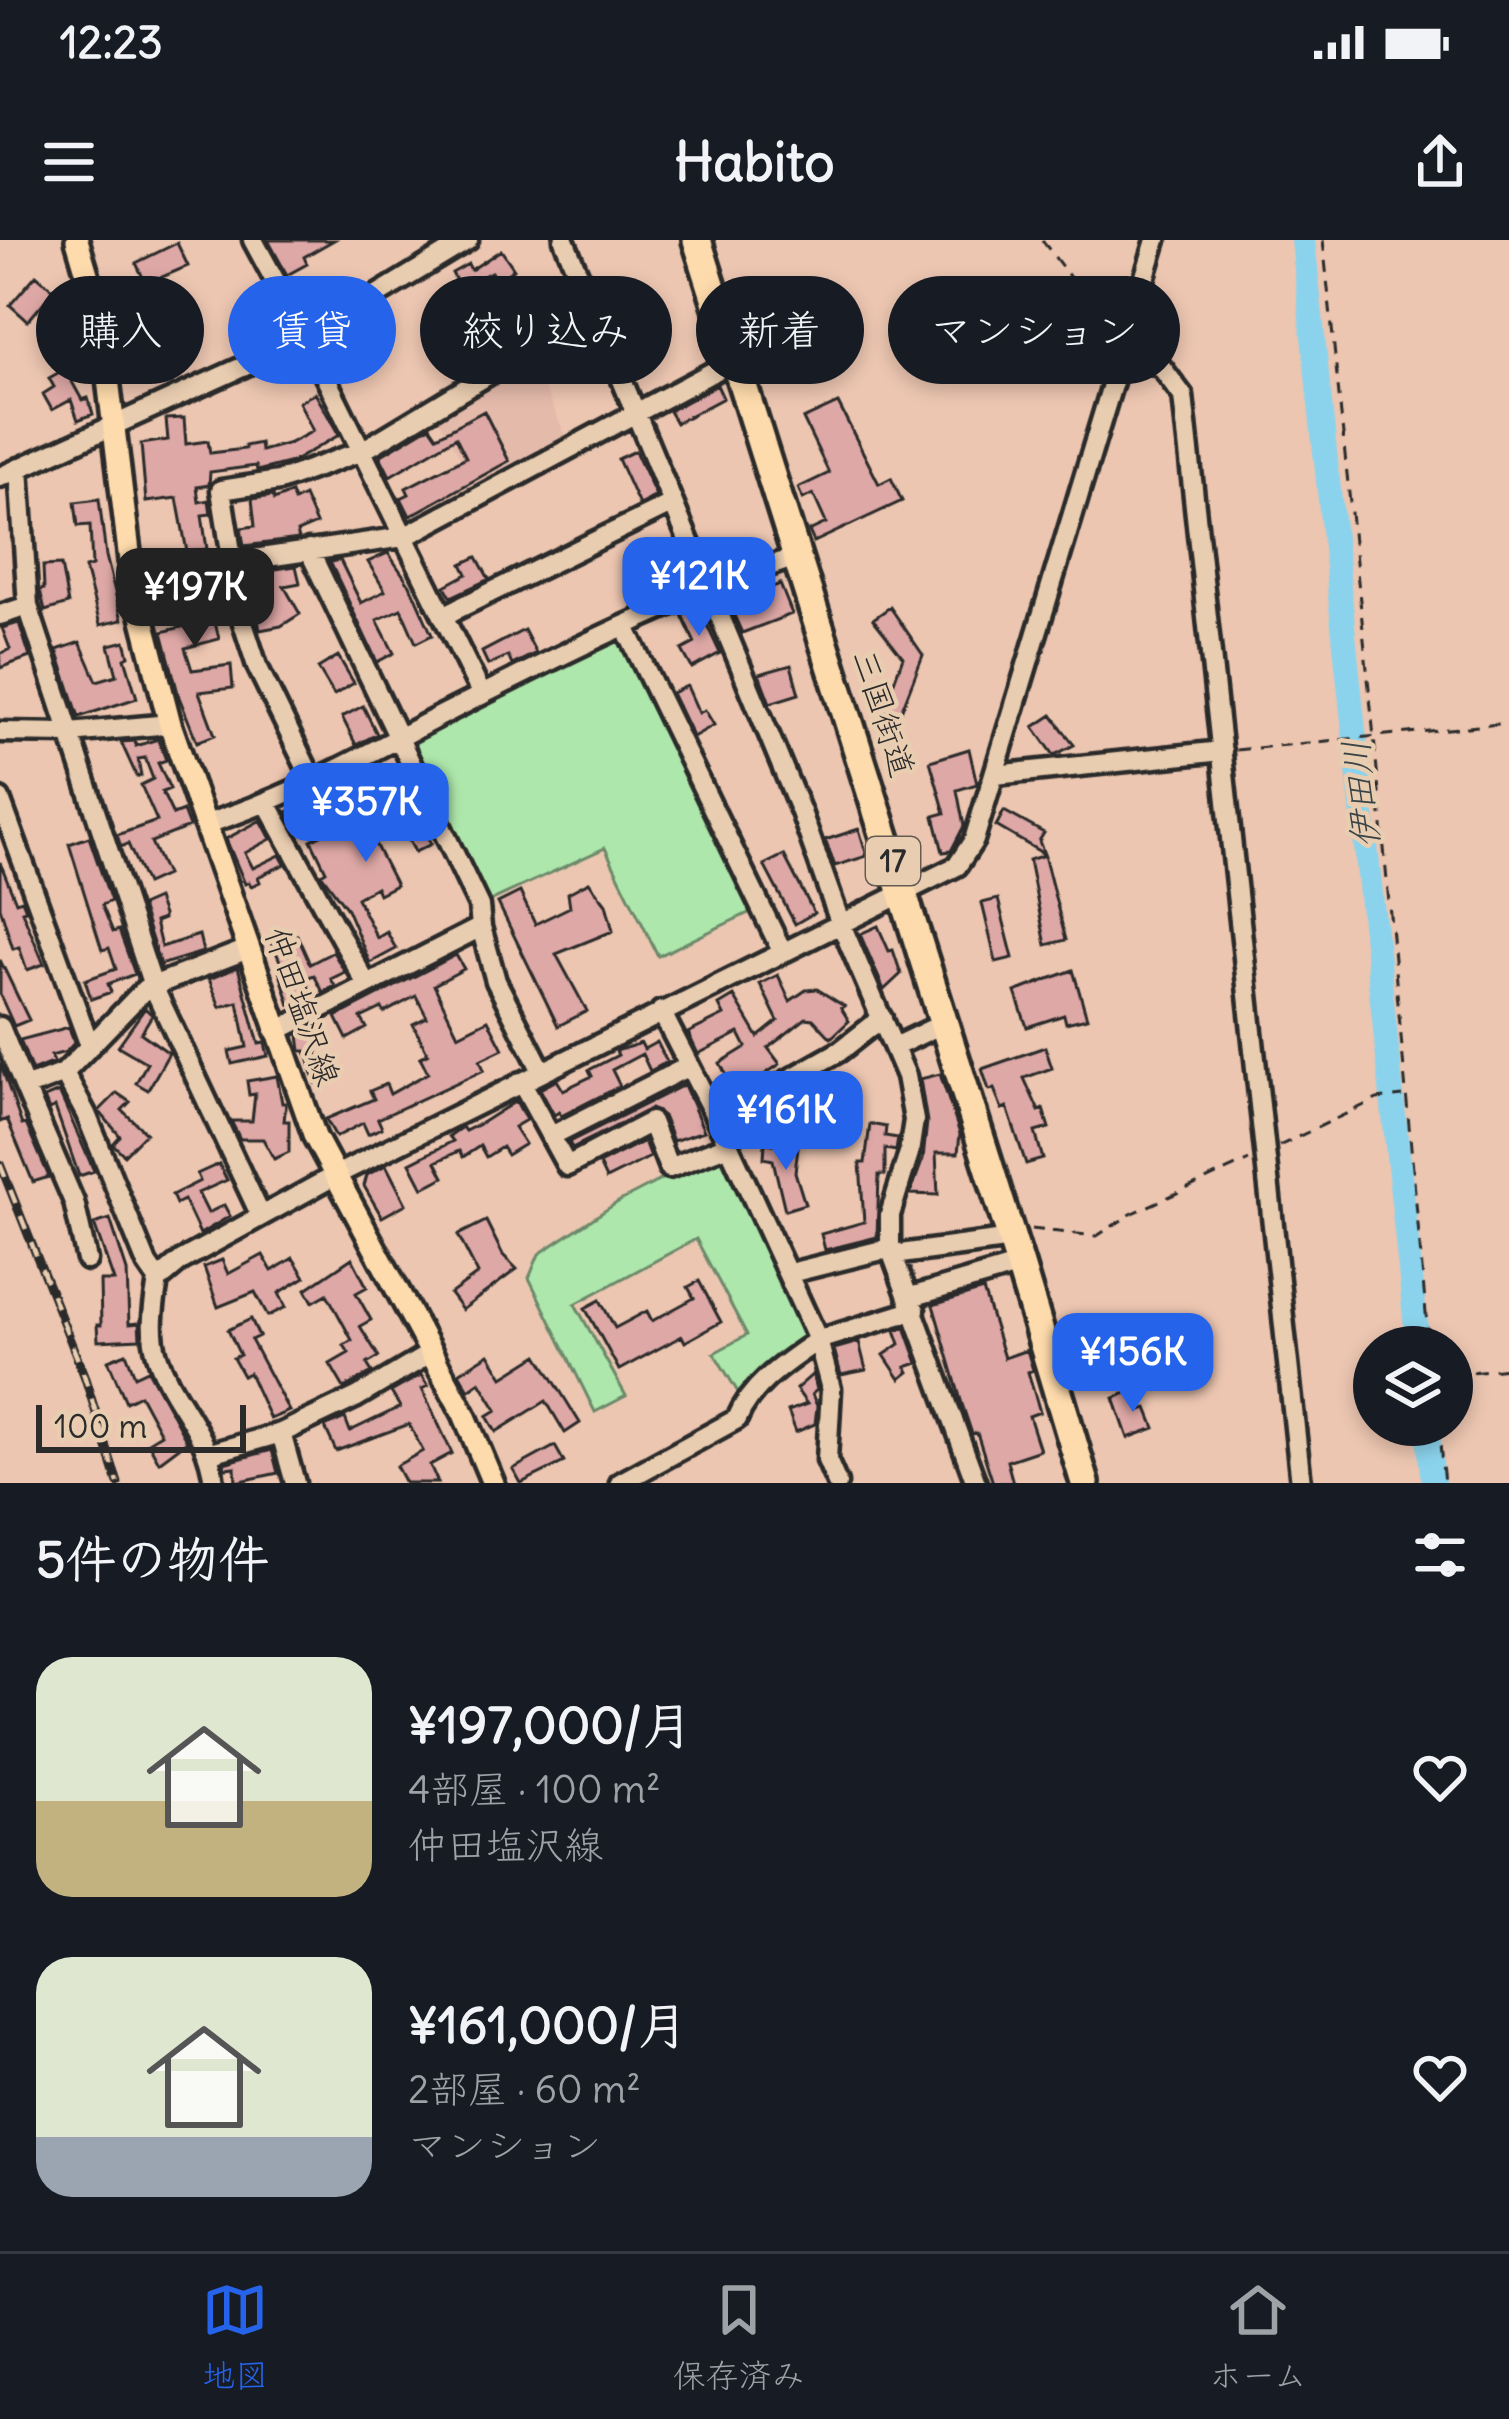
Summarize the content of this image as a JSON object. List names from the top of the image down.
{
  "streets": {
    "highway": ["三国街道", "17"],
    "main road": ["仲田塩沢線"]
  },
  "water": ["伊田川"],
  "scale_bar": "100 m",
  "page": {
    "status": "12:23",
    "header": "Habito",
    "chip": [
      "購入",
      "賃貸",
      "絞り込み",
      "新着",
      "マンション"
    ],
    "price": [
      "¥121K",
      "¥197K",
      "¥357K",
      "¥161K",
      "¥156K"
    ],
    "scale": "100 m",
    "heading": "5件の物件",
    "list": [
      {
        "name": "¥197,000/月",
        "note": "4部屋 · 100 m² · 仲田塩沢線"
      },
      {
        "name": "¥161,000/月",
        "note": "2部屋 · 60 m² · マンション"
      }
    ],
    "tabs": ["地図", "保存済み", "ホーム"]
  }
}
